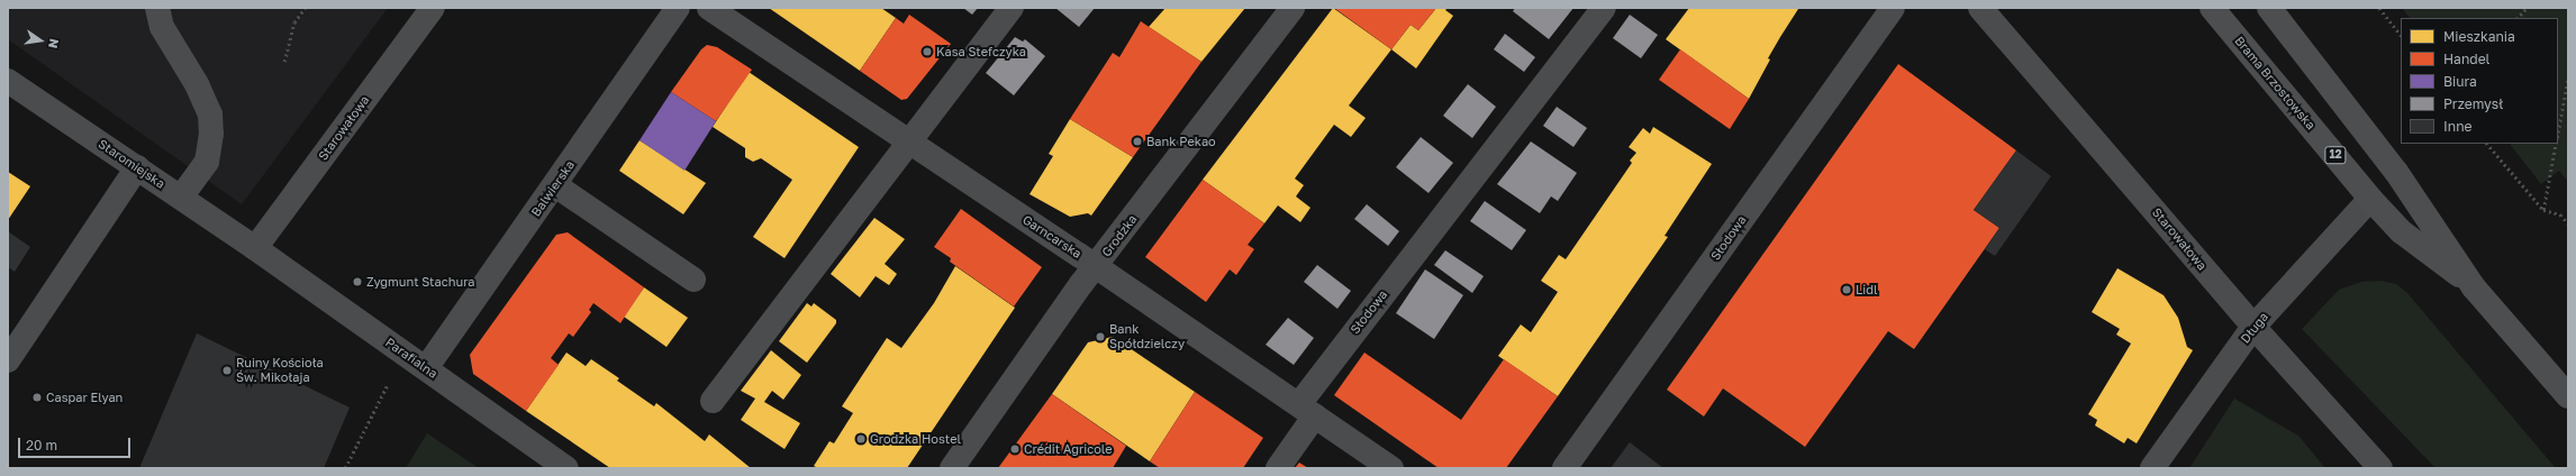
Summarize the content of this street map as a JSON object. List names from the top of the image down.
{
  "streets": {
    "main road": ["Brama Brzostowska", "12"],
    "street": [
      "Starowałowa",
      "Staromiejska",
      "Balwierska",
      "Grodzka",
      "Garncarska",
      "Słodowa",
      "Długa",
      "Parafialna"
    ]
  },
  "crossings": [
    ["Brama Brzostowska", "Długa"],
    ["Starowałowa", "Staromiejska"],
    ["Starowałowa", "Długa"],
    ["Starowałowa", "Parafialna"],
    ["Staromiejska", "Parafialna"],
    ["Balwierska", "Parafialna"],
    ["Grodzka", "Garncarska"],
    ["Garncarska", "Słodowa"]
  ],
  "places": [
    "Kasa Stefczyka",
    "Bank Pekao",
    "Zygmunt Stachura",
    "Lidl",
    "Bank Spółdzielczy",
    "Ruiny Kościoła Św. Mikołaja",
    "Caspar Elyan",
    "Grodzka Hostel",
    "Crédit Agricole"
  ],
  "legend": [
    "Mieszkania",
    "Handel",
    "Biura",
    "Przemysł",
    "Inne"
  ],
  "scale_bar": "20 m",
  "north": "right"
}
